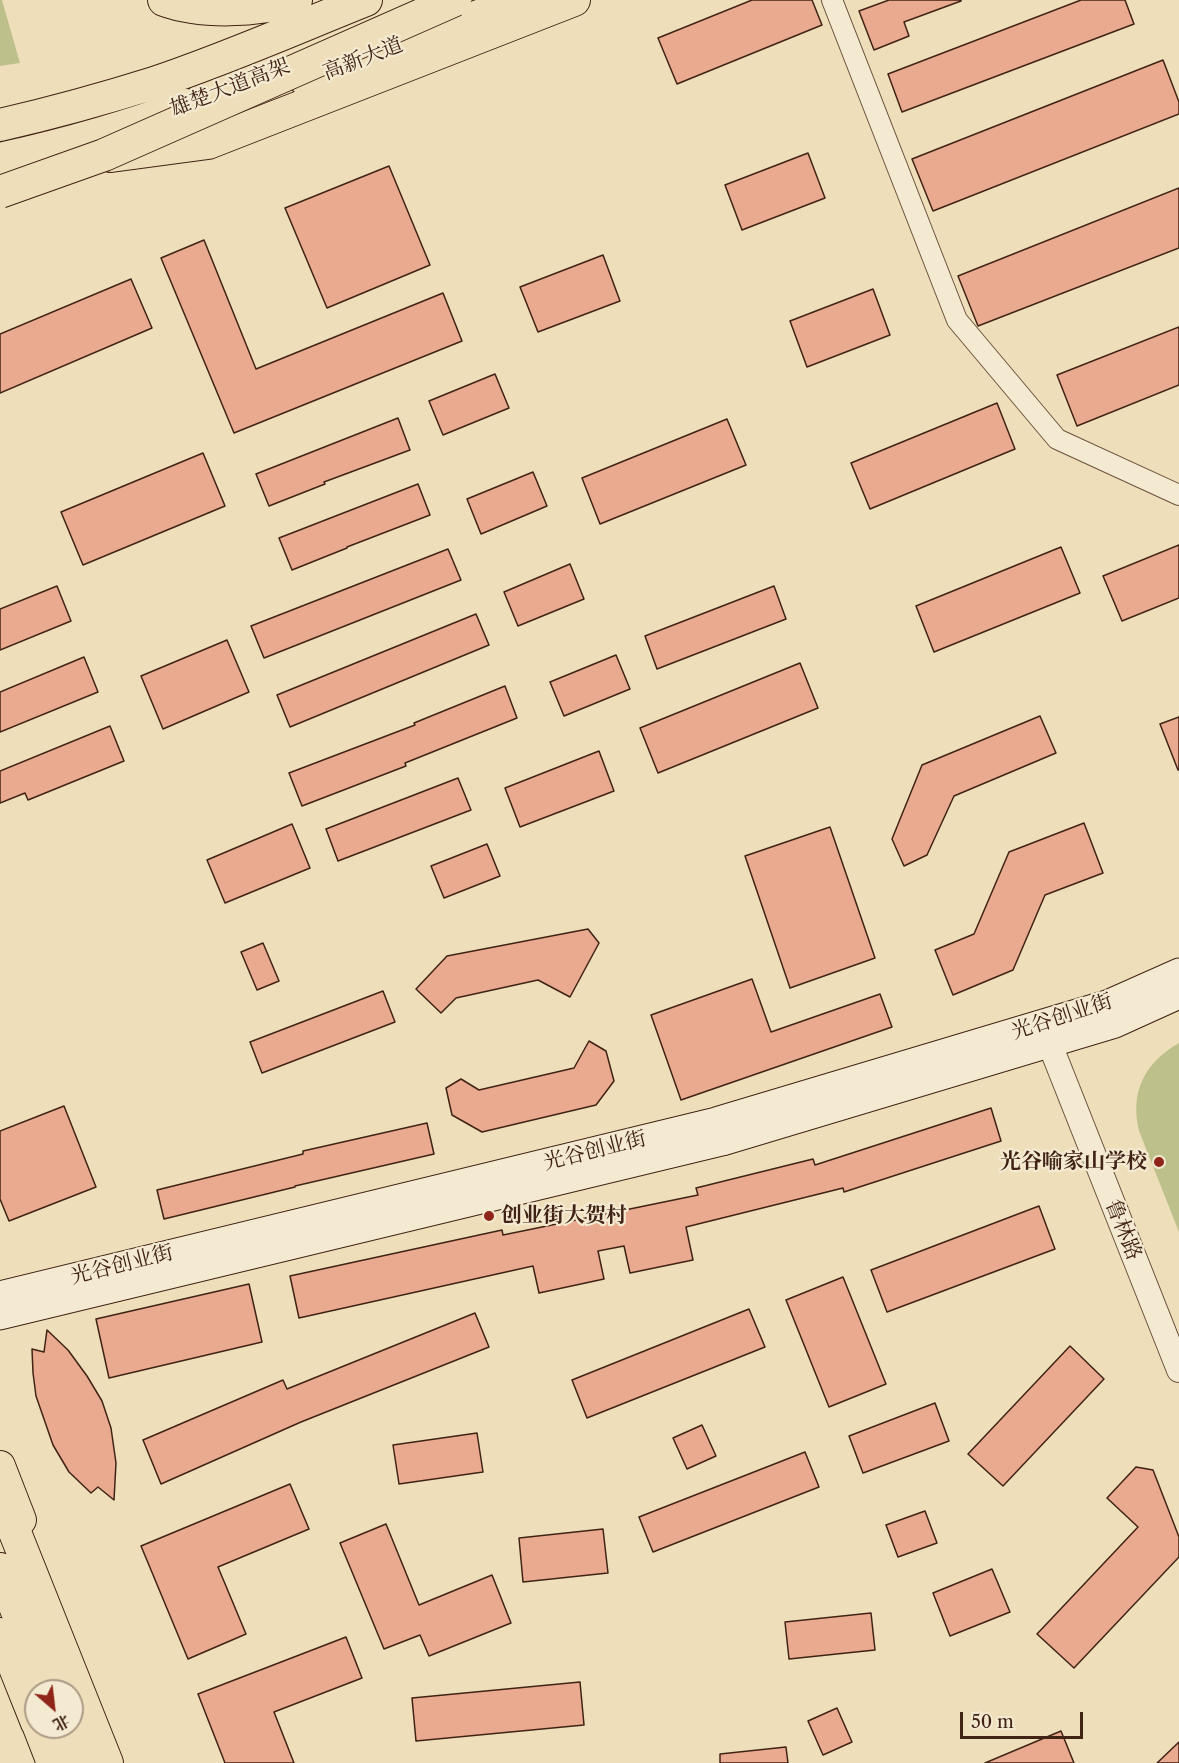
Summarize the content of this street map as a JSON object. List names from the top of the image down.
{
  "streets": {
    "highway": ["雄楚大道高架"],
    "main road": ["高新大道", "光谷创业街"],
    "street": ["鲁林路"]
  },
  "crossings": [
    ["光谷创业街", "鲁林路"]
  ],
  "places": ["光谷喻家山学校", "创业街大贺村"],
  "scale_bar": "50 m",
  "north": "bottom right"
}
